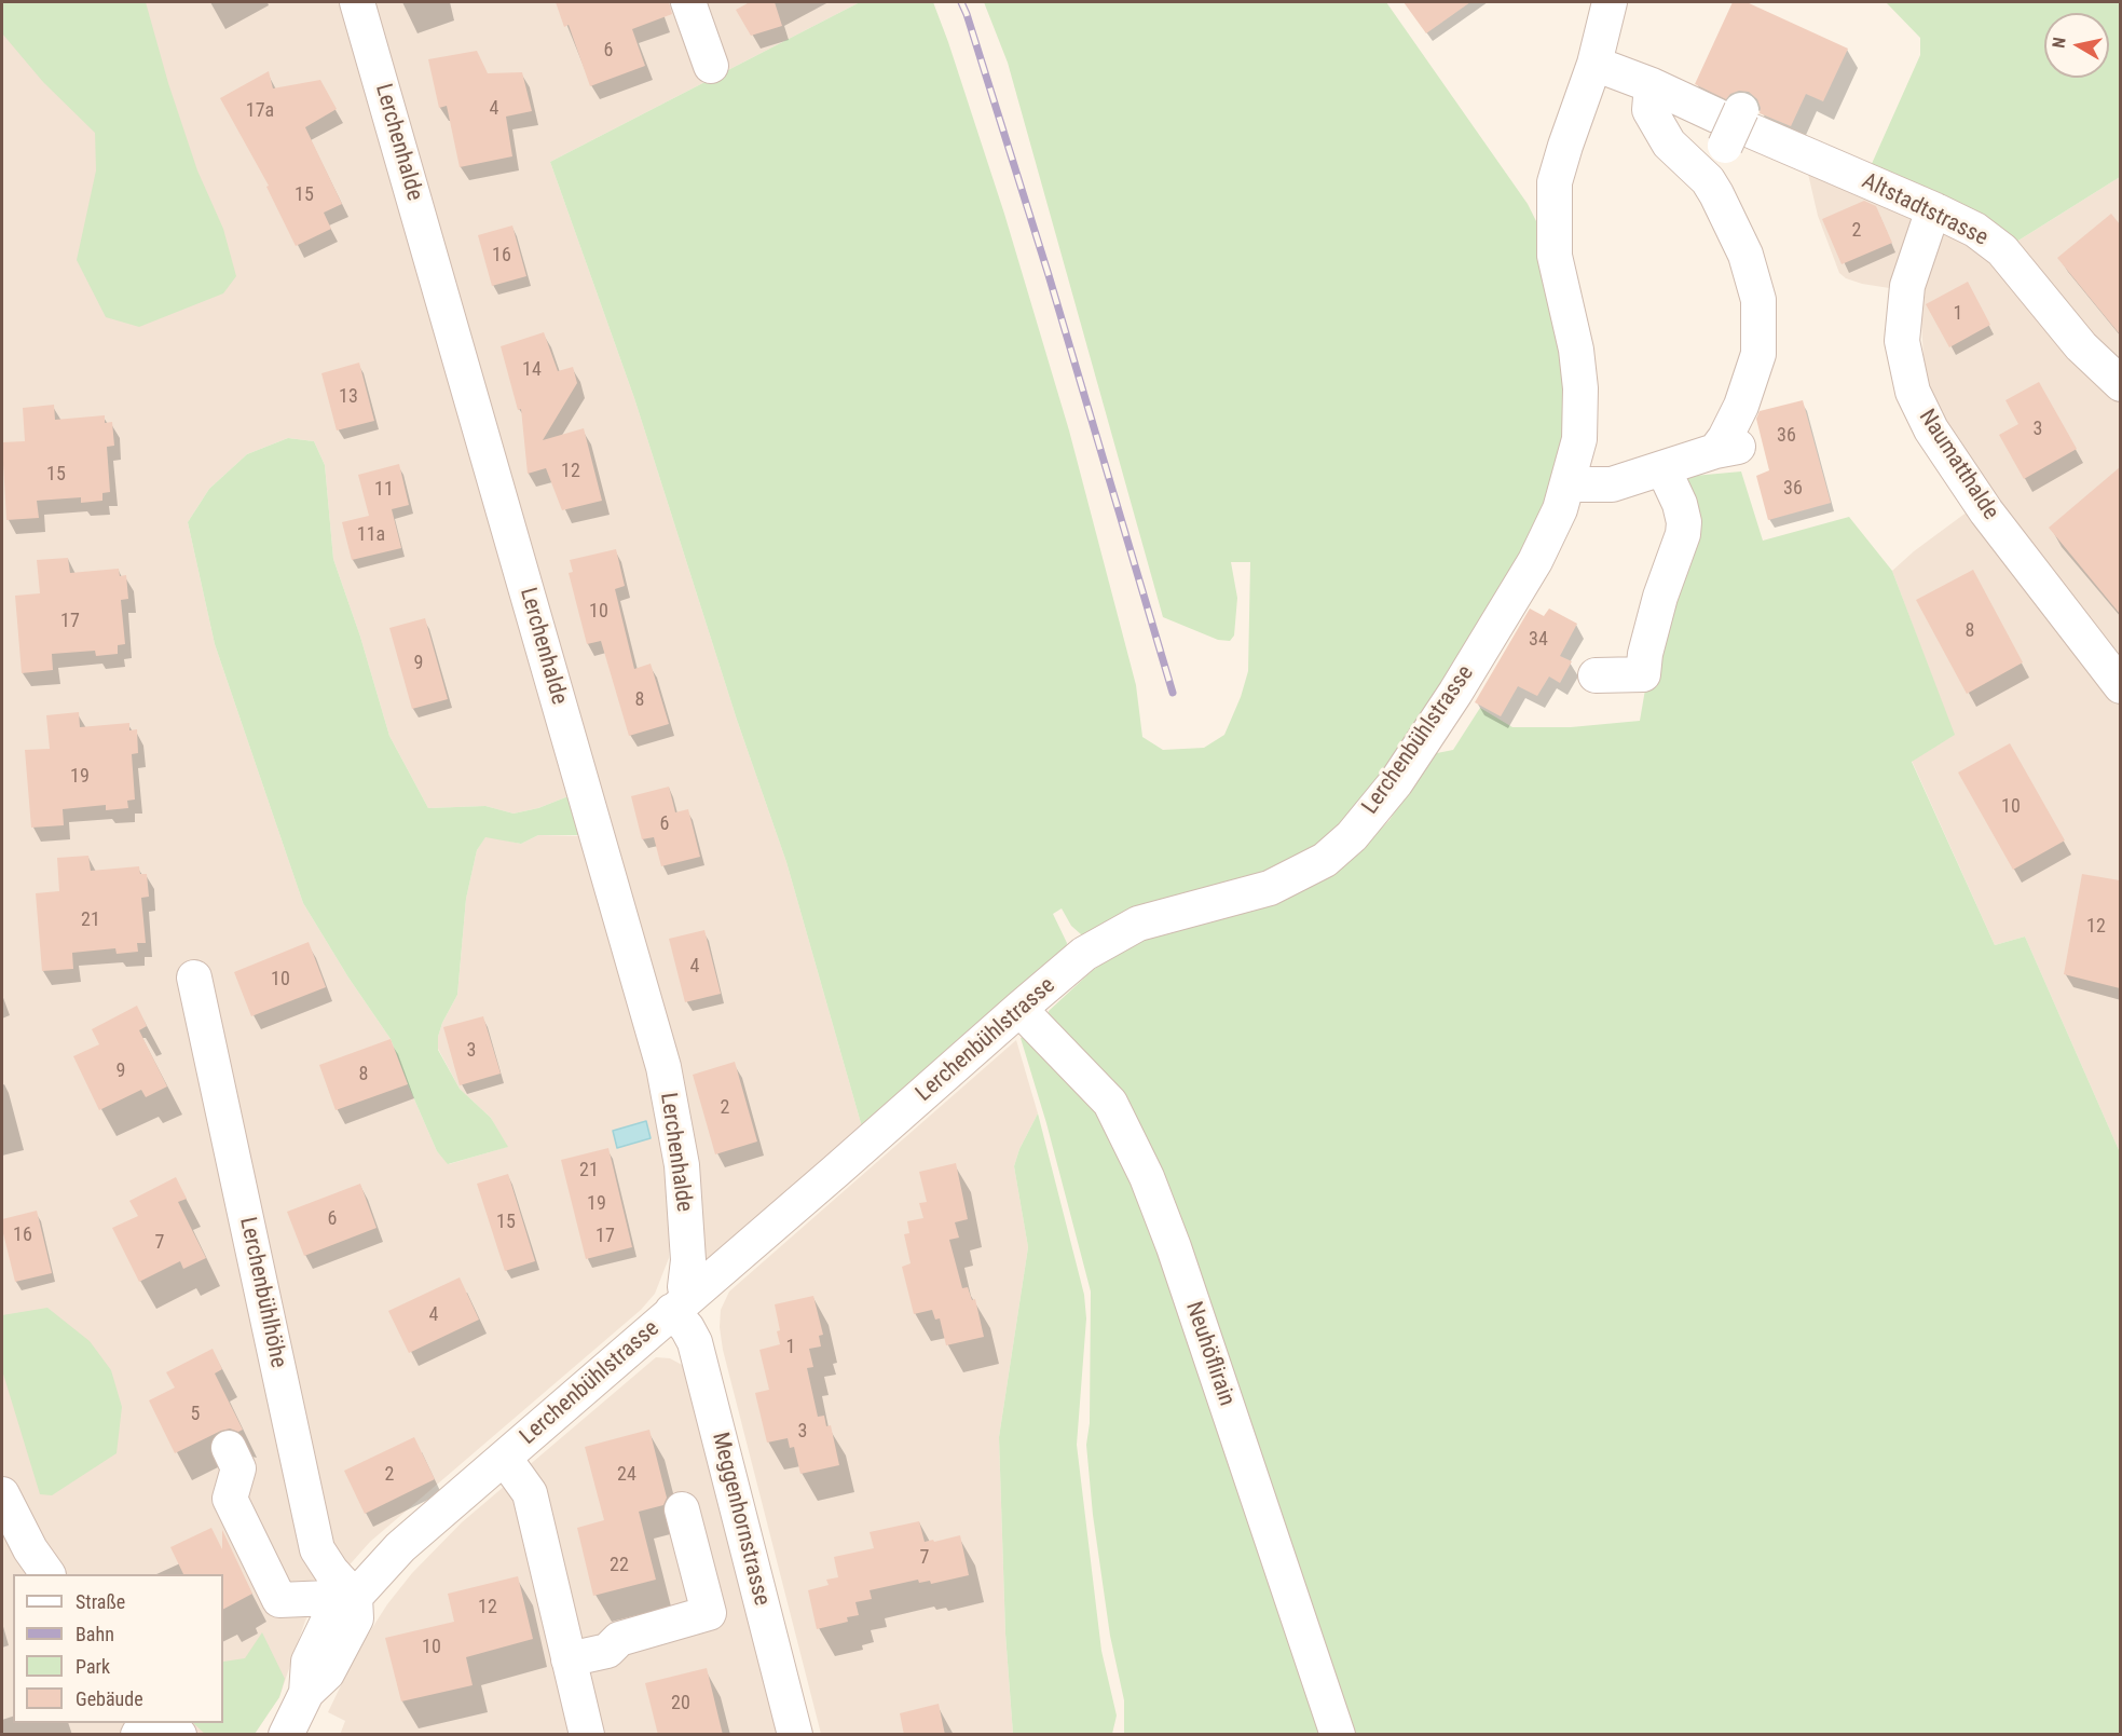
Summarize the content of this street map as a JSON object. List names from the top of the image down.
{
  "streets": {
    "street": [
      "Lerchenhalde",
      "Altstadtstrasse",
      "Naumatthalde",
      "Lerchenbühlstrasse",
      "Lerchenbühlhöhe",
      "Neuhöflirain",
      "Meggenhornstrasse"
    ]
  },
  "crossings": [
    ["Lerchenhalde", "Lerchenbühlstrasse"],
    ["Lerchenhalde", "Meggenhornstrasse"],
    ["Altstadtstrasse", "Naumatthalde"],
    ["Altstadtstrasse", "Lerchenbühlstrasse"],
    ["Lerchenbühlstrasse", "Lerchenbühlhöhe"],
    ["Lerchenbühlstrasse", "Neuhöflirain"],
    ["Lerchenbühlstrasse", "Meggenhornstrasse"]
  ],
  "house_numbers": [
    "6",
    "4",
    "17a",
    "15",
    "2",
    "16",
    "1",
    "14",
    "13",
    "3",
    "36",
    "12",
    "15",
    "36",
    "11",
    "11a",
    "10",
    "17",
    "8",
    "34",
    "9",
    "8",
    "19",
    "10",
    "6",
    "21",
    "12",
    "4",
    "10",
    "3",
    "9",
    "8",
    "2",
    "21",
    "19",
    "6",
    "15",
    "16",
    "17",
    "7",
    "4",
    "1",
    "5",
    "3",
    "2",
    "24",
    "7",
    "22",
    "12",
    "10",
    "20"
  ],
  "legend": [
    "Straße",
    "Bahn",
    "Park",
    "Gebäude"
  ],
  "north": "left"
}
